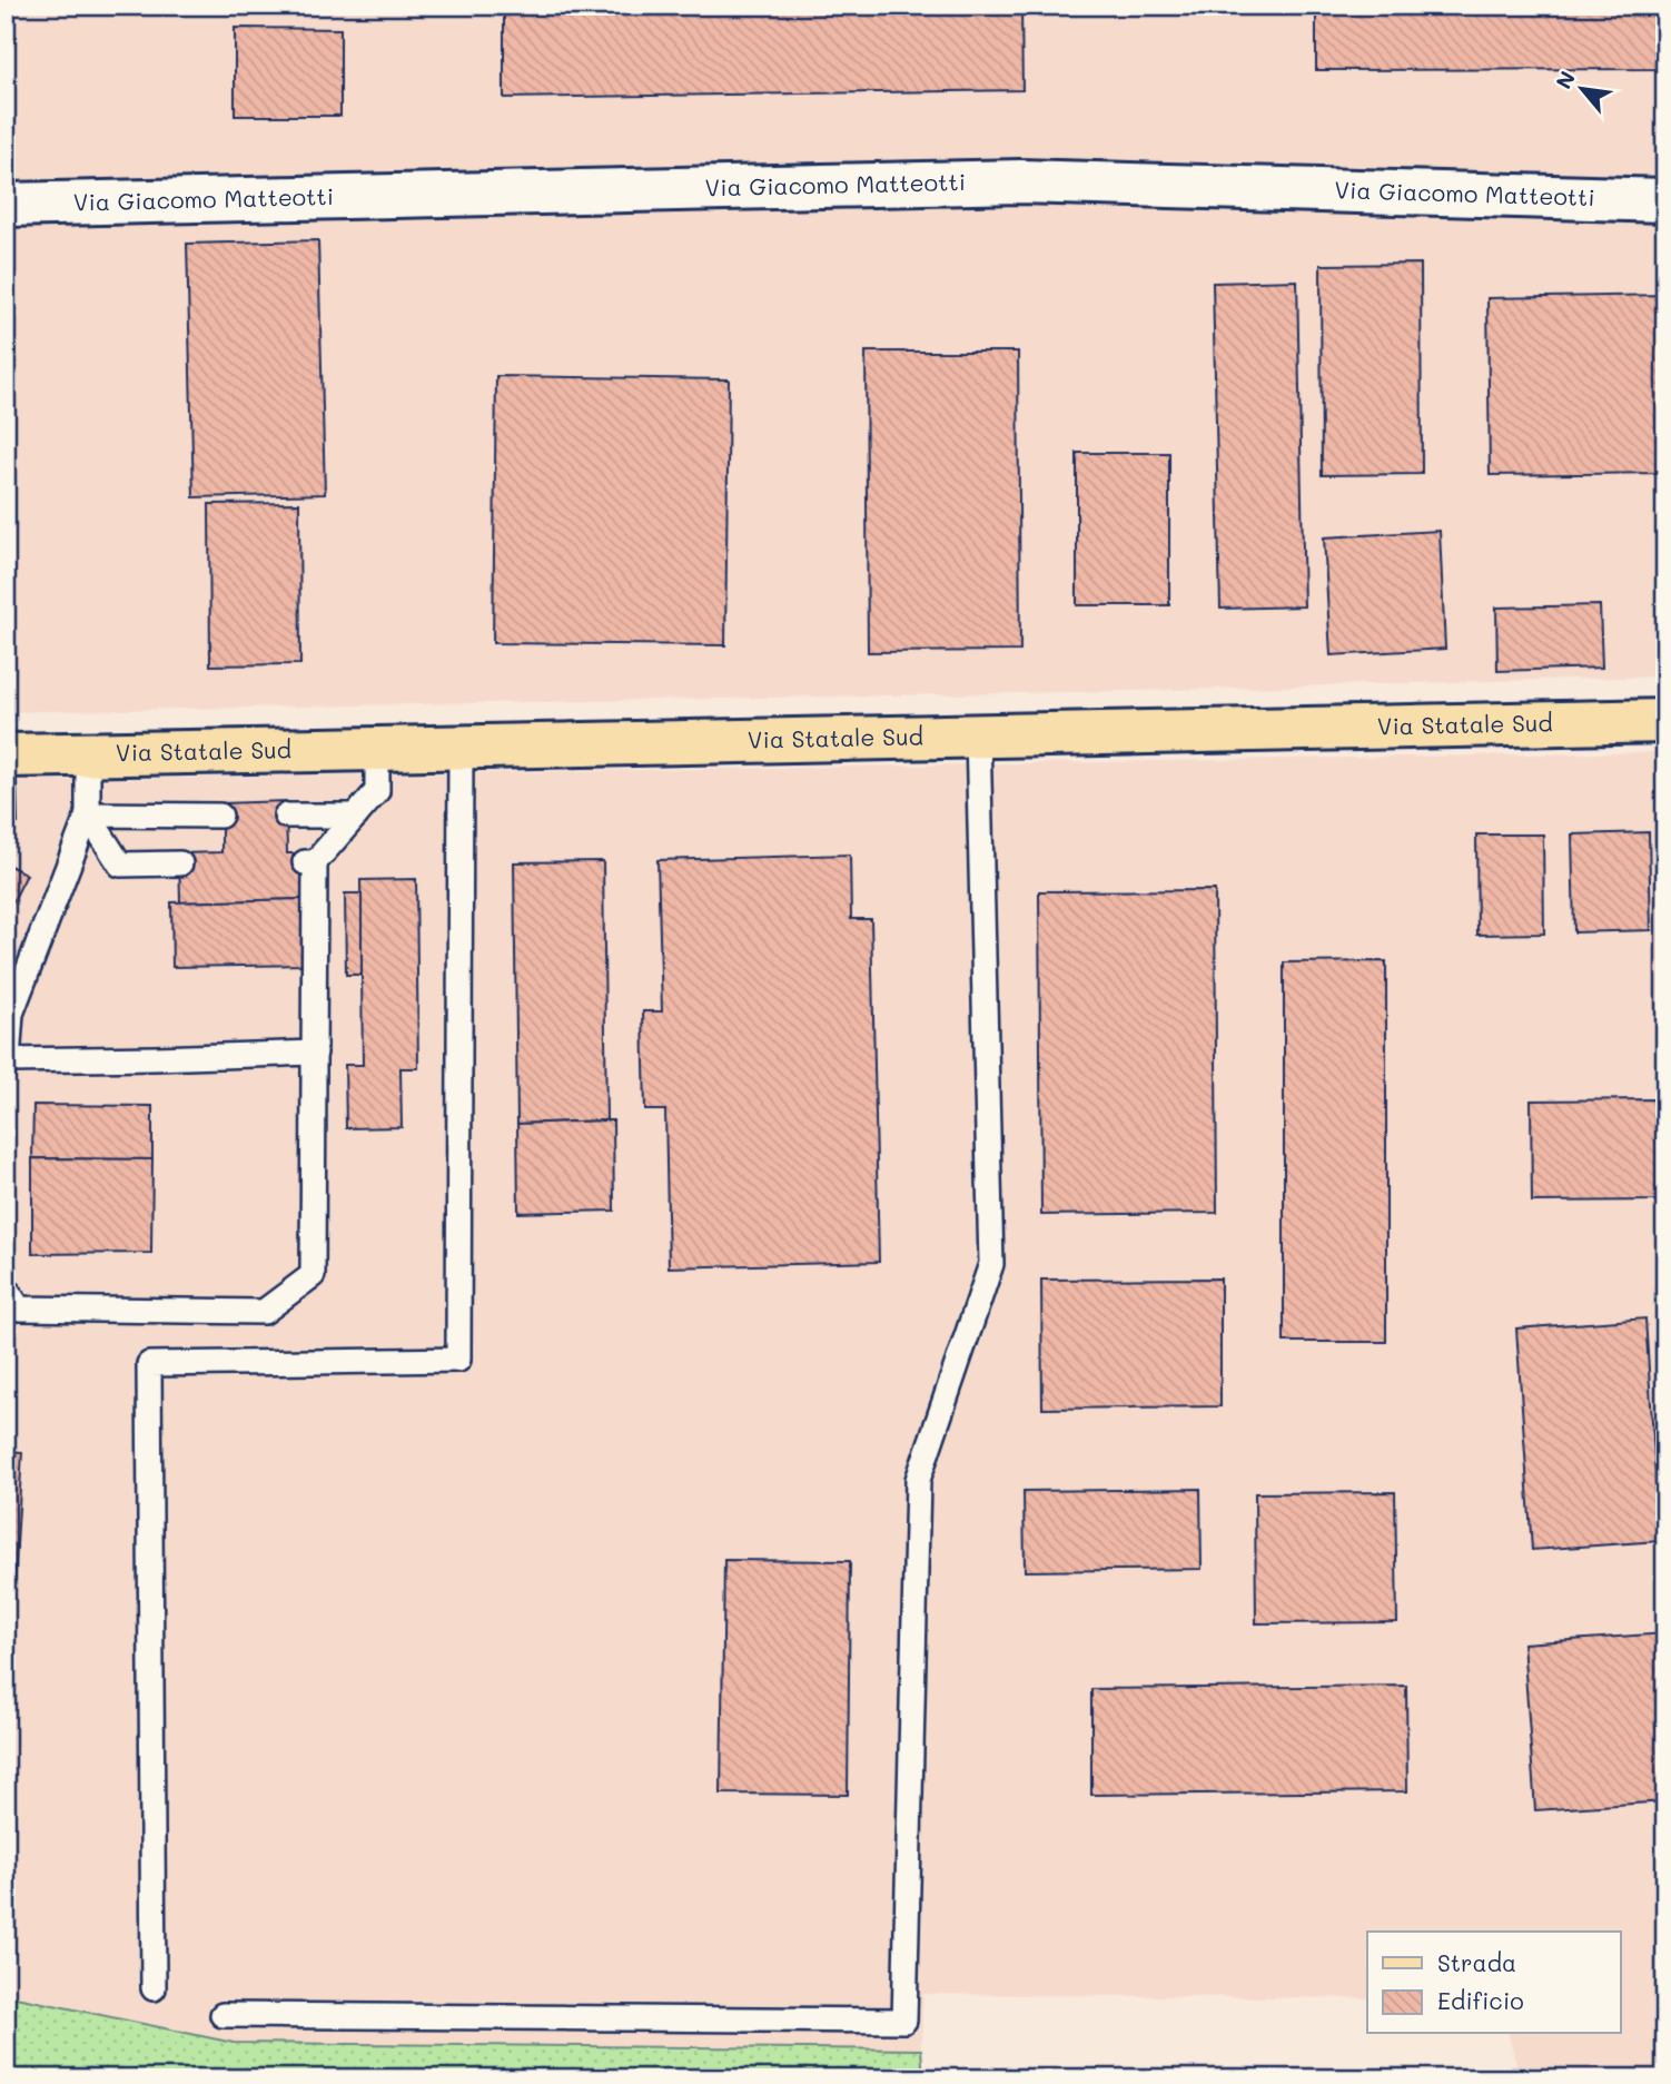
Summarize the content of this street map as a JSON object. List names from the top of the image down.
{
  "streets": {
    "main road": ["Via Statale Sud"],
    "street": ["Via Giacomo Matteotti"]
  },
  "legend": ["Strada", "Edificio"],
  "north": "top left"
}
